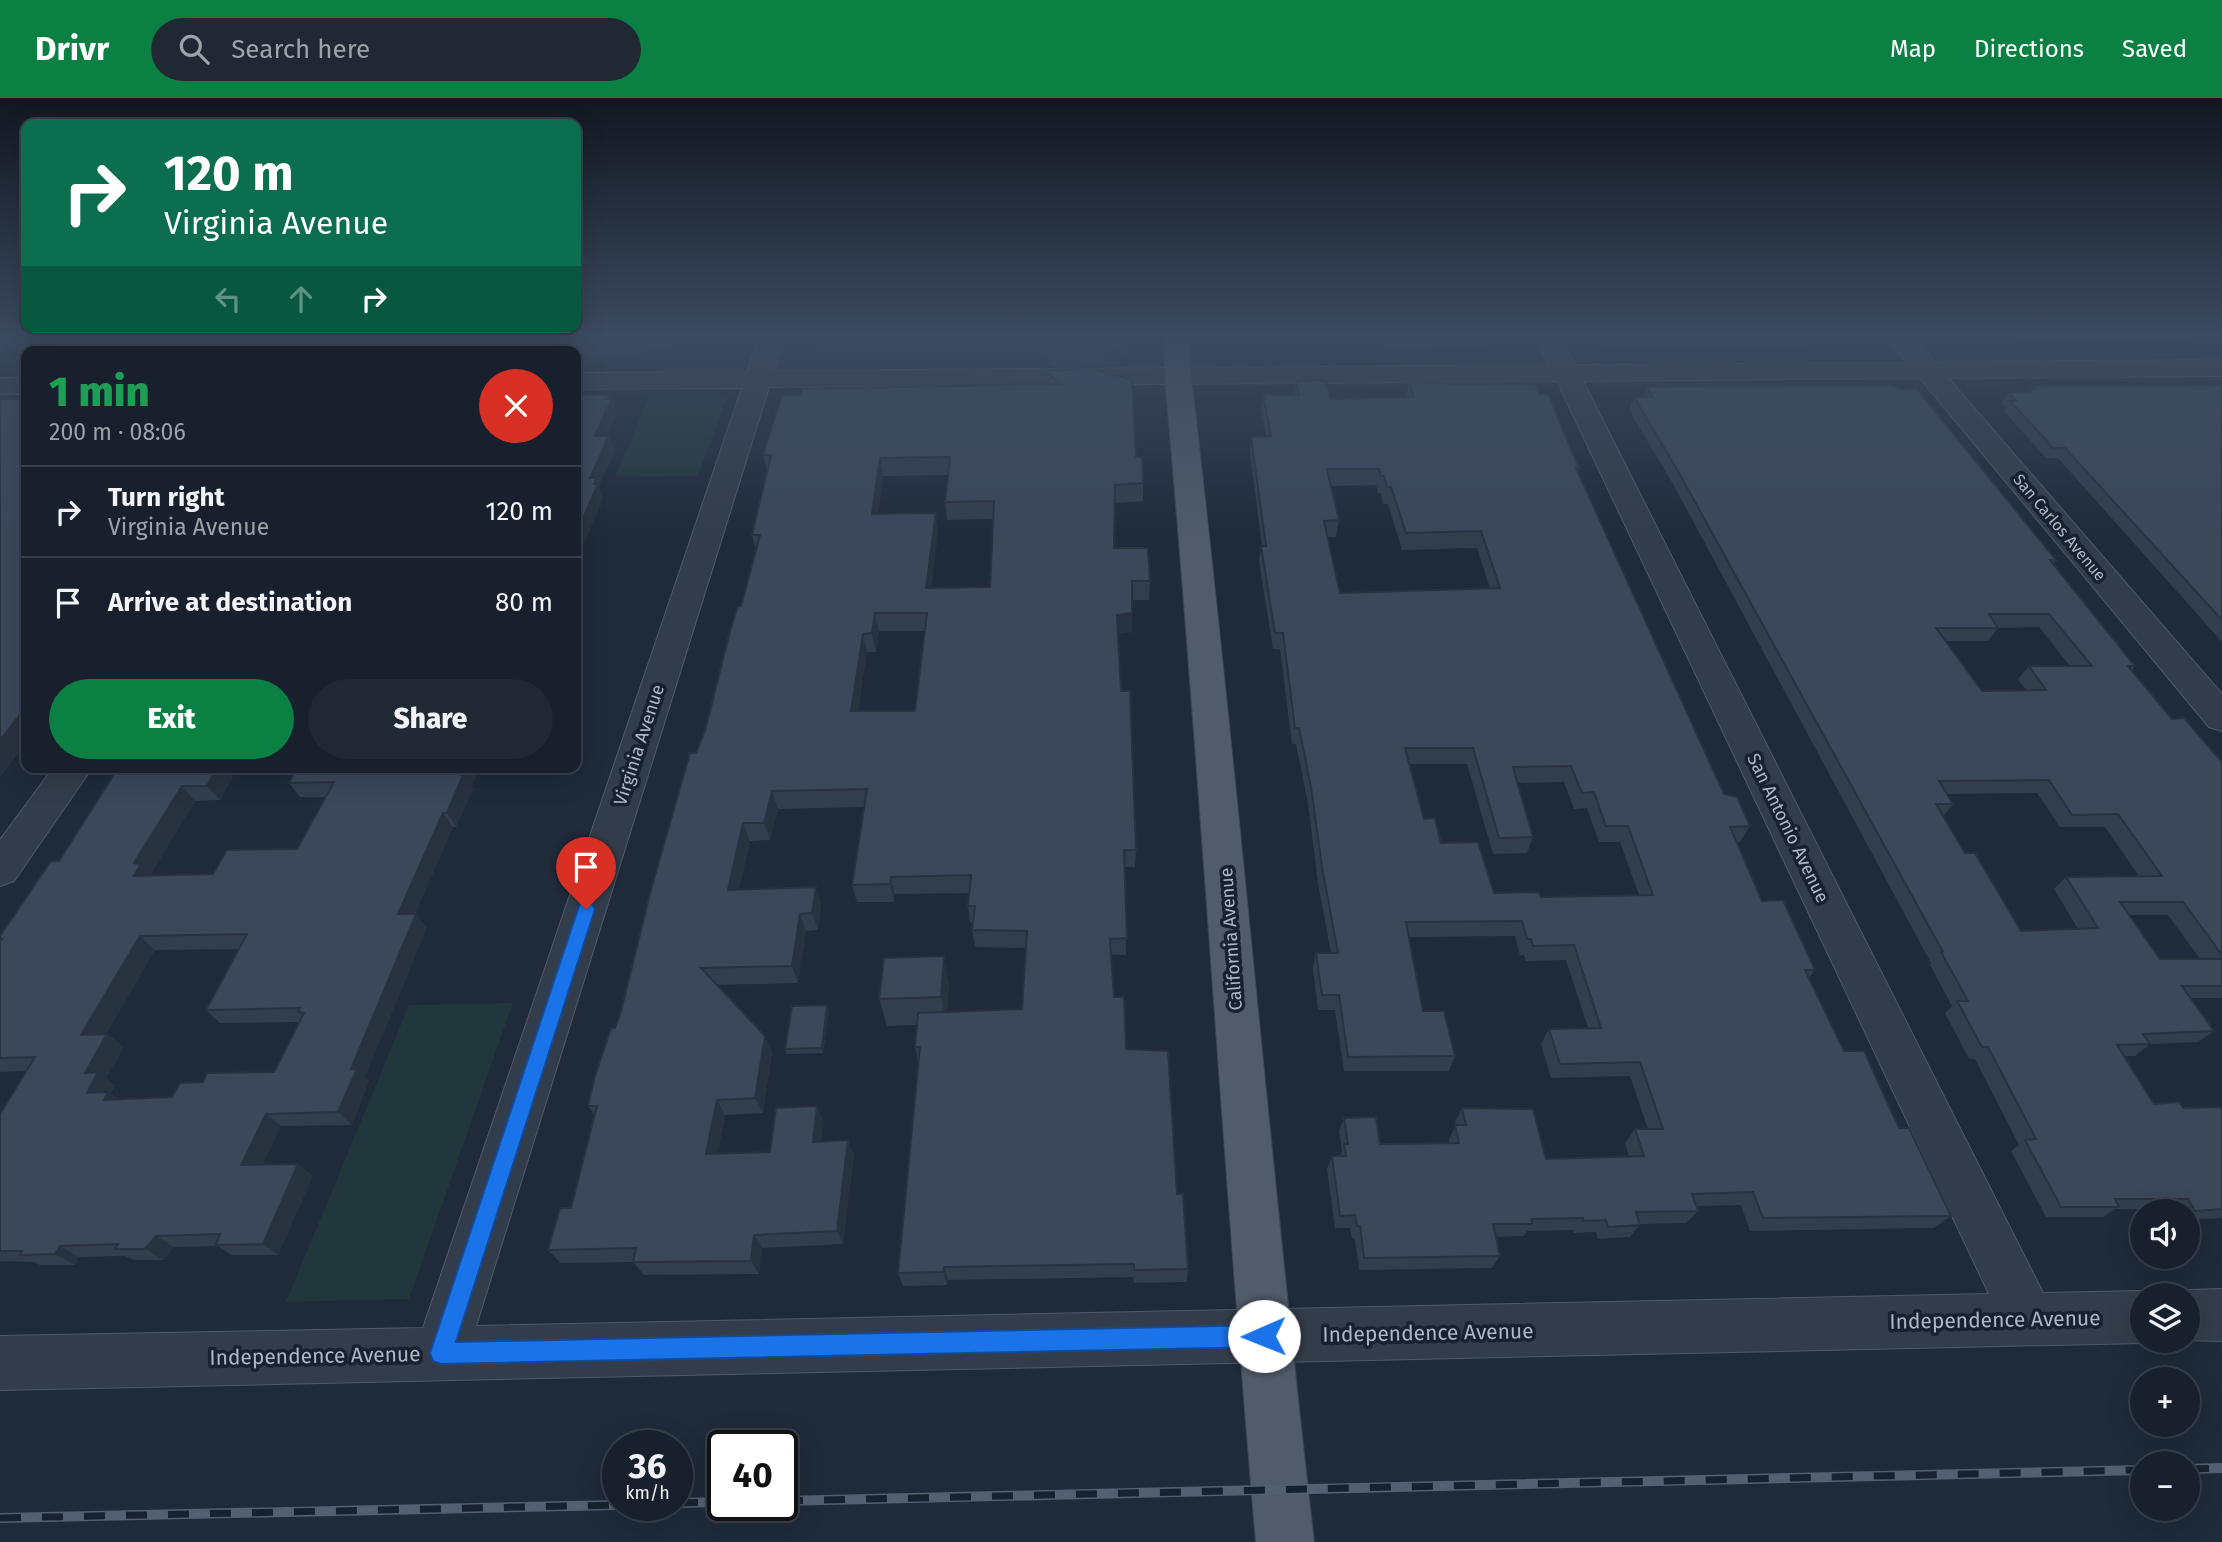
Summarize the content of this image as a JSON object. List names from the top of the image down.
{
  "streets": {
    "main road": ["California Avenue"],
    "street": [
      "San Carlos Avenue",
      "Virginia Avenue",
      "San Antonio Avenue",
      "Independence Avenue"
    ]
  },
  "crossings": [
    ["Virginia Avenue", "Independence Avenue"],
    ["San Antonio Avenue", "Independence Avenue"],
    ["California Avenue", "Independence Avenue"]
  ],
  "page": {
    "header": "Drivr",
    "search": "Search here",
    "nav": ["Map", "Directions", "Saved"],
    "turn": ["120 m", "Virginia Avenue"],
    "heading": ["1 min", "200 m · 08:06"],
    "list": [
      {
        "name": "Turn right",
        "note": "Virginia Avenue",
        "value": "120 m"
      },
      {
        "name": "Arrive at destination",
        "value": "80 m"
      }
    ],
    "buttons": ["Exit", "Share"],
    "map_buttons": ["+", "−"],
    "speed": "36 km/h",
    "limit": "40"
  }
}
